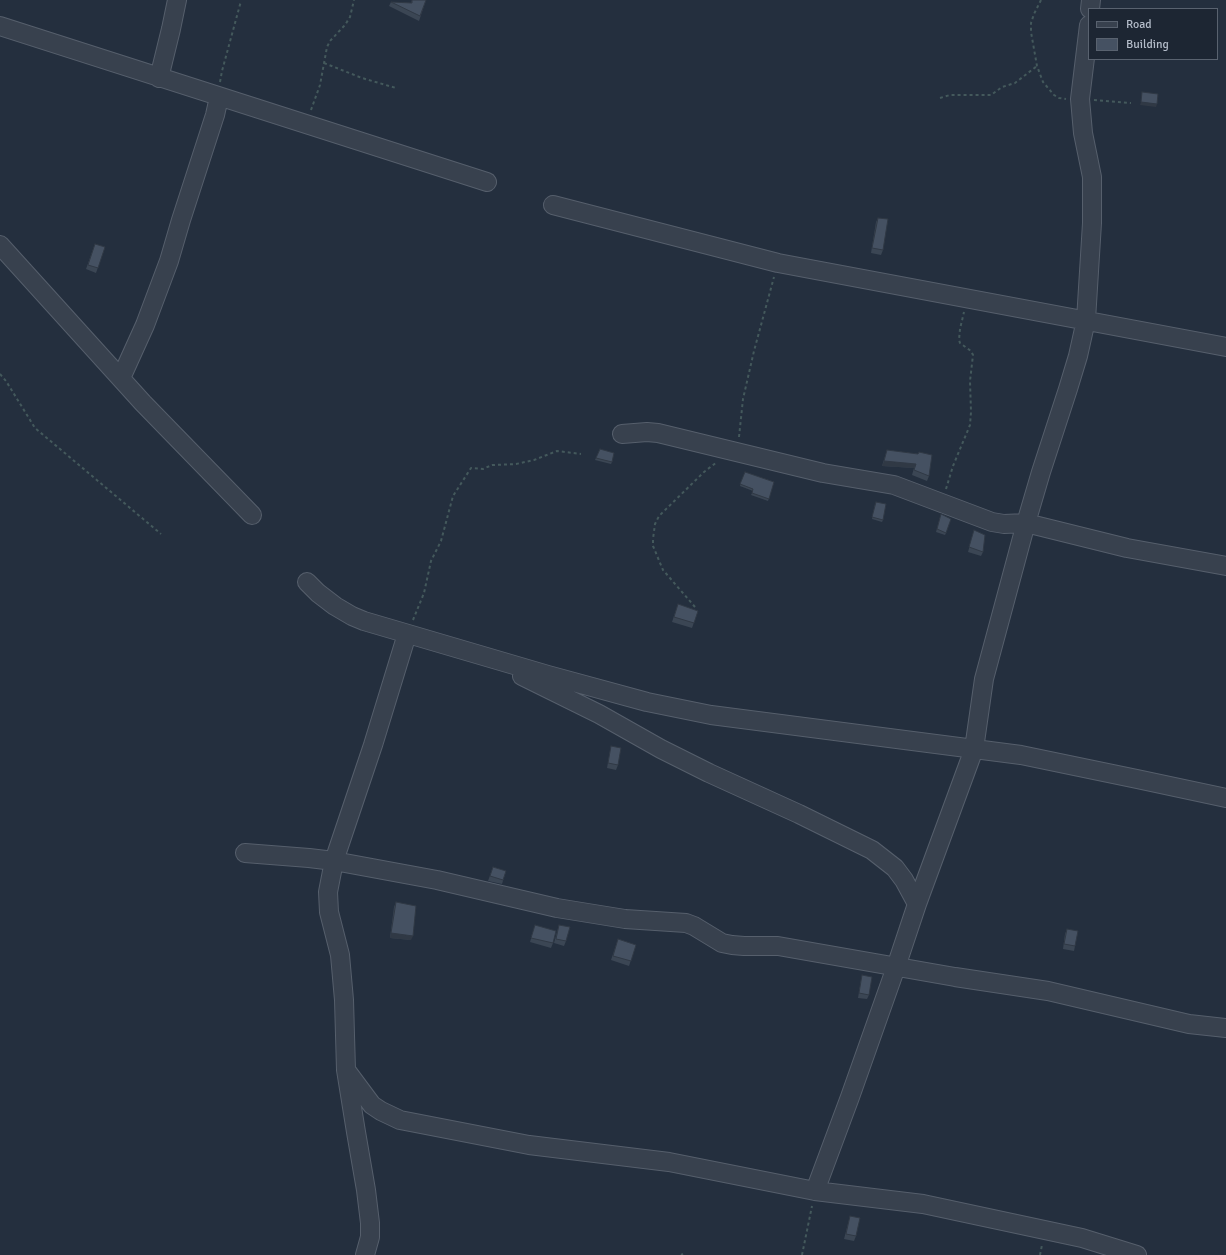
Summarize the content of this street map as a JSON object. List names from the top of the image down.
{
  "legend": ["Road", "Building"]
}
